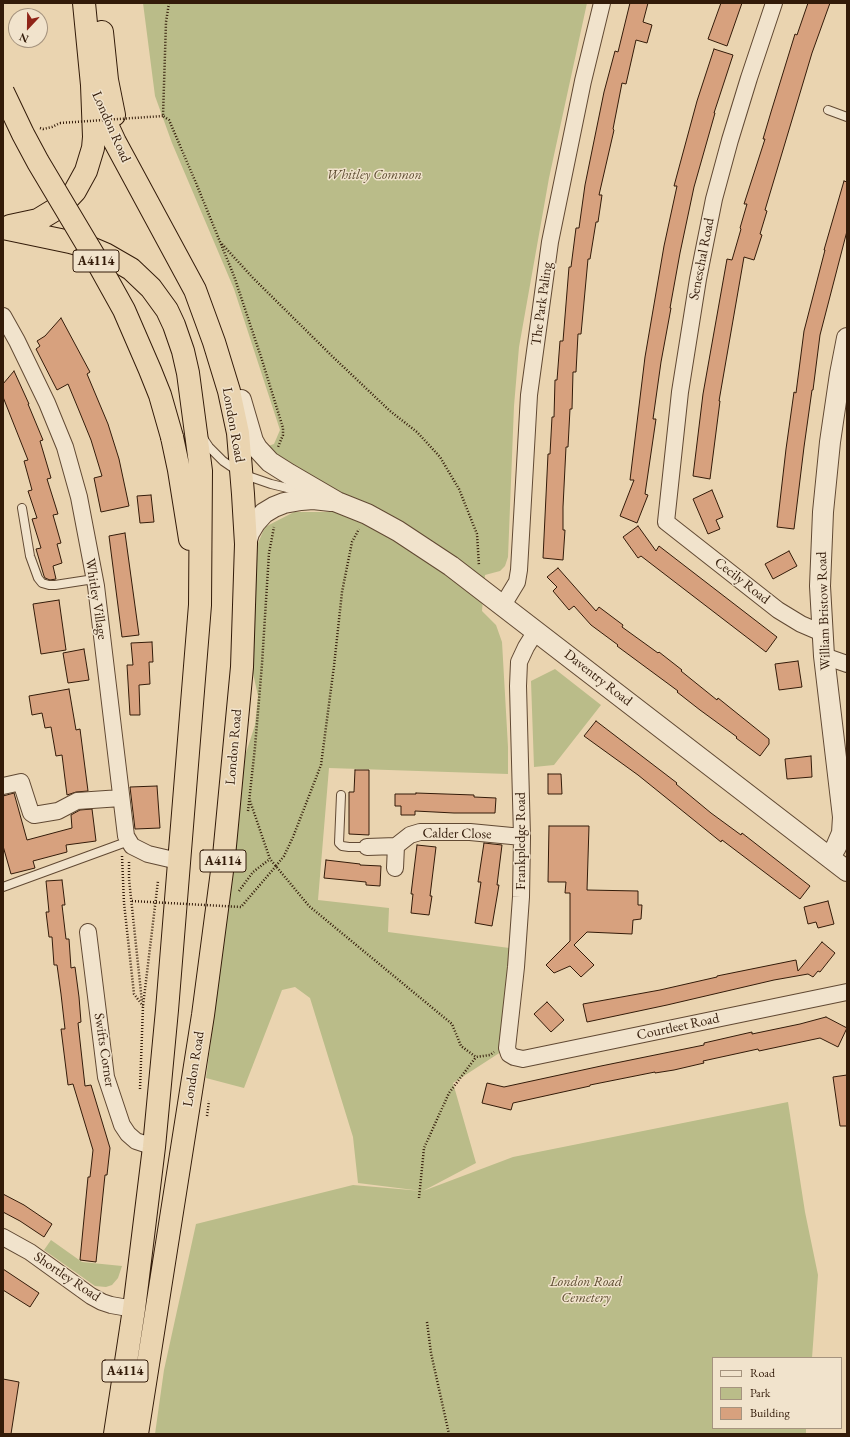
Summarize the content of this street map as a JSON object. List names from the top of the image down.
{
  "streets": {
    "highway": ["London Road", "A4114"],
    "street": [
      "Seneschal Road",
      "The Park Paling",
      "Cecily Road",
      "Whitley Village",
      "William Bristow Road",
      "Daventry Road",
      "Calder Close",
      "Frankpledge Road",
      "Courtleet Road",
      "Swifts Corner",
      "Shortley Road"
    ]
  },
  "crossings": [
    ["London Road", "Daventry Road"],
    ["Seneschal Road", "Cecily Road"],
    ["A4114", "Swifts Corner"],
    ["A4114", "Shortley Road"],
    ["The Park Paling", "Daventry Road"],
    ["Cecily Road", "William Bristow Road"],
    ["William Bristow Road", "Daventry Road"],
    ["Daventry Road", "Frankpledge Road"],
    ["Calder Close", "Frankpledge Road"],
    ["Frankpledge Road", "Courtleet Road"]
  ],
  "parks": ["Whitley Common", "London Road Cemetery"],
  "legend": ["Road", "Park", "Building"],
  "north": "bottom"
}
